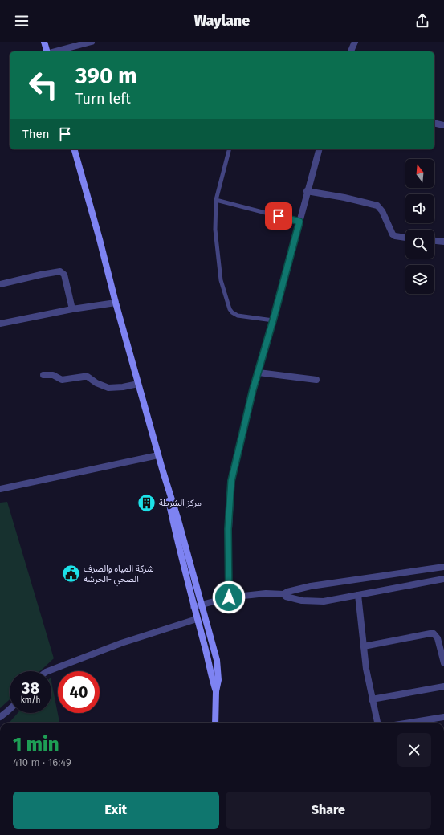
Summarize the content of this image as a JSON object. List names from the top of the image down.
{
  "places": {
    "building": ["مركز الشرطة"],
    "public building": ["شركة المياه والصرف الصحي -الحرشة"]
  },
  "north": "top",
  "page": {
    "header": "Waylane",
    "turn": ["390 m", "Turn left"],
    "then": "Then",
    "speed": "38 km/h",
    "limit": "40",
    "heading": ["1 min", "410 m · 16:49"],
    "buttons": ["Exit", "Share"]
  }
}
